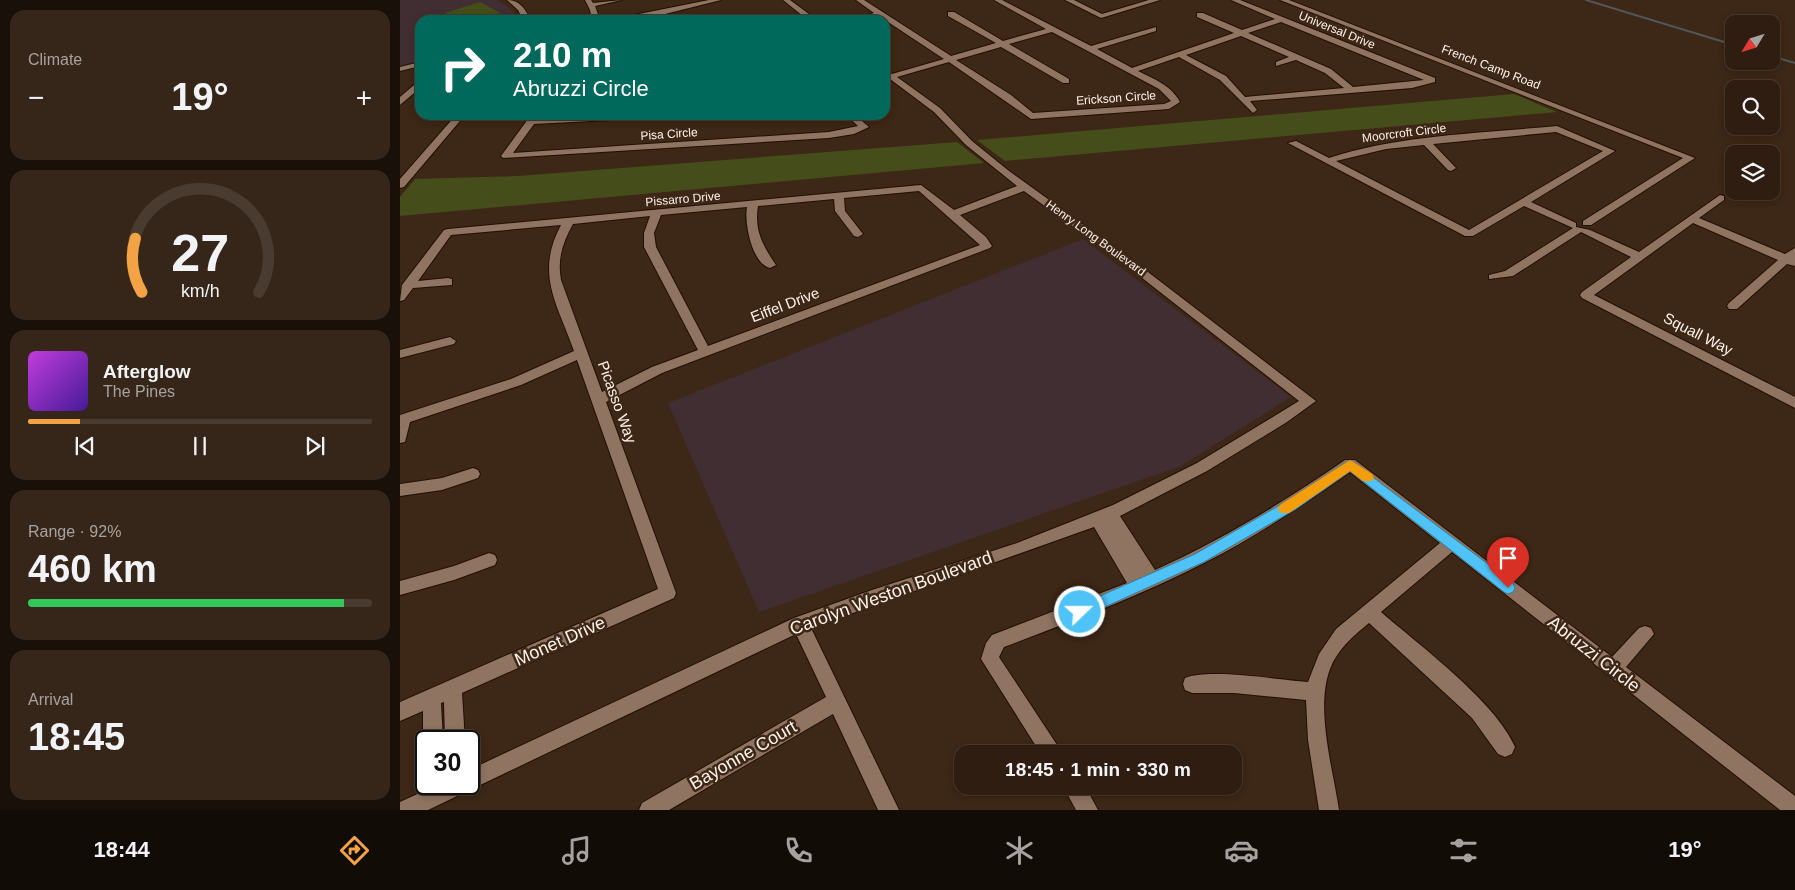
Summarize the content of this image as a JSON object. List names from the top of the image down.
{
  "streets": {
    "street": [
      "Universal Drive",
      "French Camp Road",
      "Erickson Circle",
      "Moorcroft Circle",
      "Pisa Circle",
      "Pissarro Drive",
      "Henry Long Boulevard",
      "Eiffel Drive",
      "Squall Way",
      "Picasso Way",
      "Carolyn Weston Boulevard",
      "Monet Drive",
      "Abruzzi Circle",
      "Bayonne Court"
    ]
  },
  "crossings": [
    ["Pissarro Drive", "Picasso Way"],
    ["Henry Long Boulevard", "Carolyn Weston Boulevard"],
    ["Eiffel Drive", "Picasso Way"],
    ["Picasso Way", "Monet Drive"]
  ],
  "north": "bottom left",
  "page": {
    "tile": [
      "Climate",
      ["Range · 92%", "460 km"],
      ["Arrival", "18:45"]
    ],
    "turn": ["210 m", "Abruzzi Circle"],
    "heat": ["−", "19°", "+"],
    "song": ["Afterglow", "The Pines"],
    "limit": "30",
    "trip": "18:45 · 1 min · 330 m",
    "tabs": ["18:44", "19°"],
    "gauge": ["27", "km/h"]
  }
}
